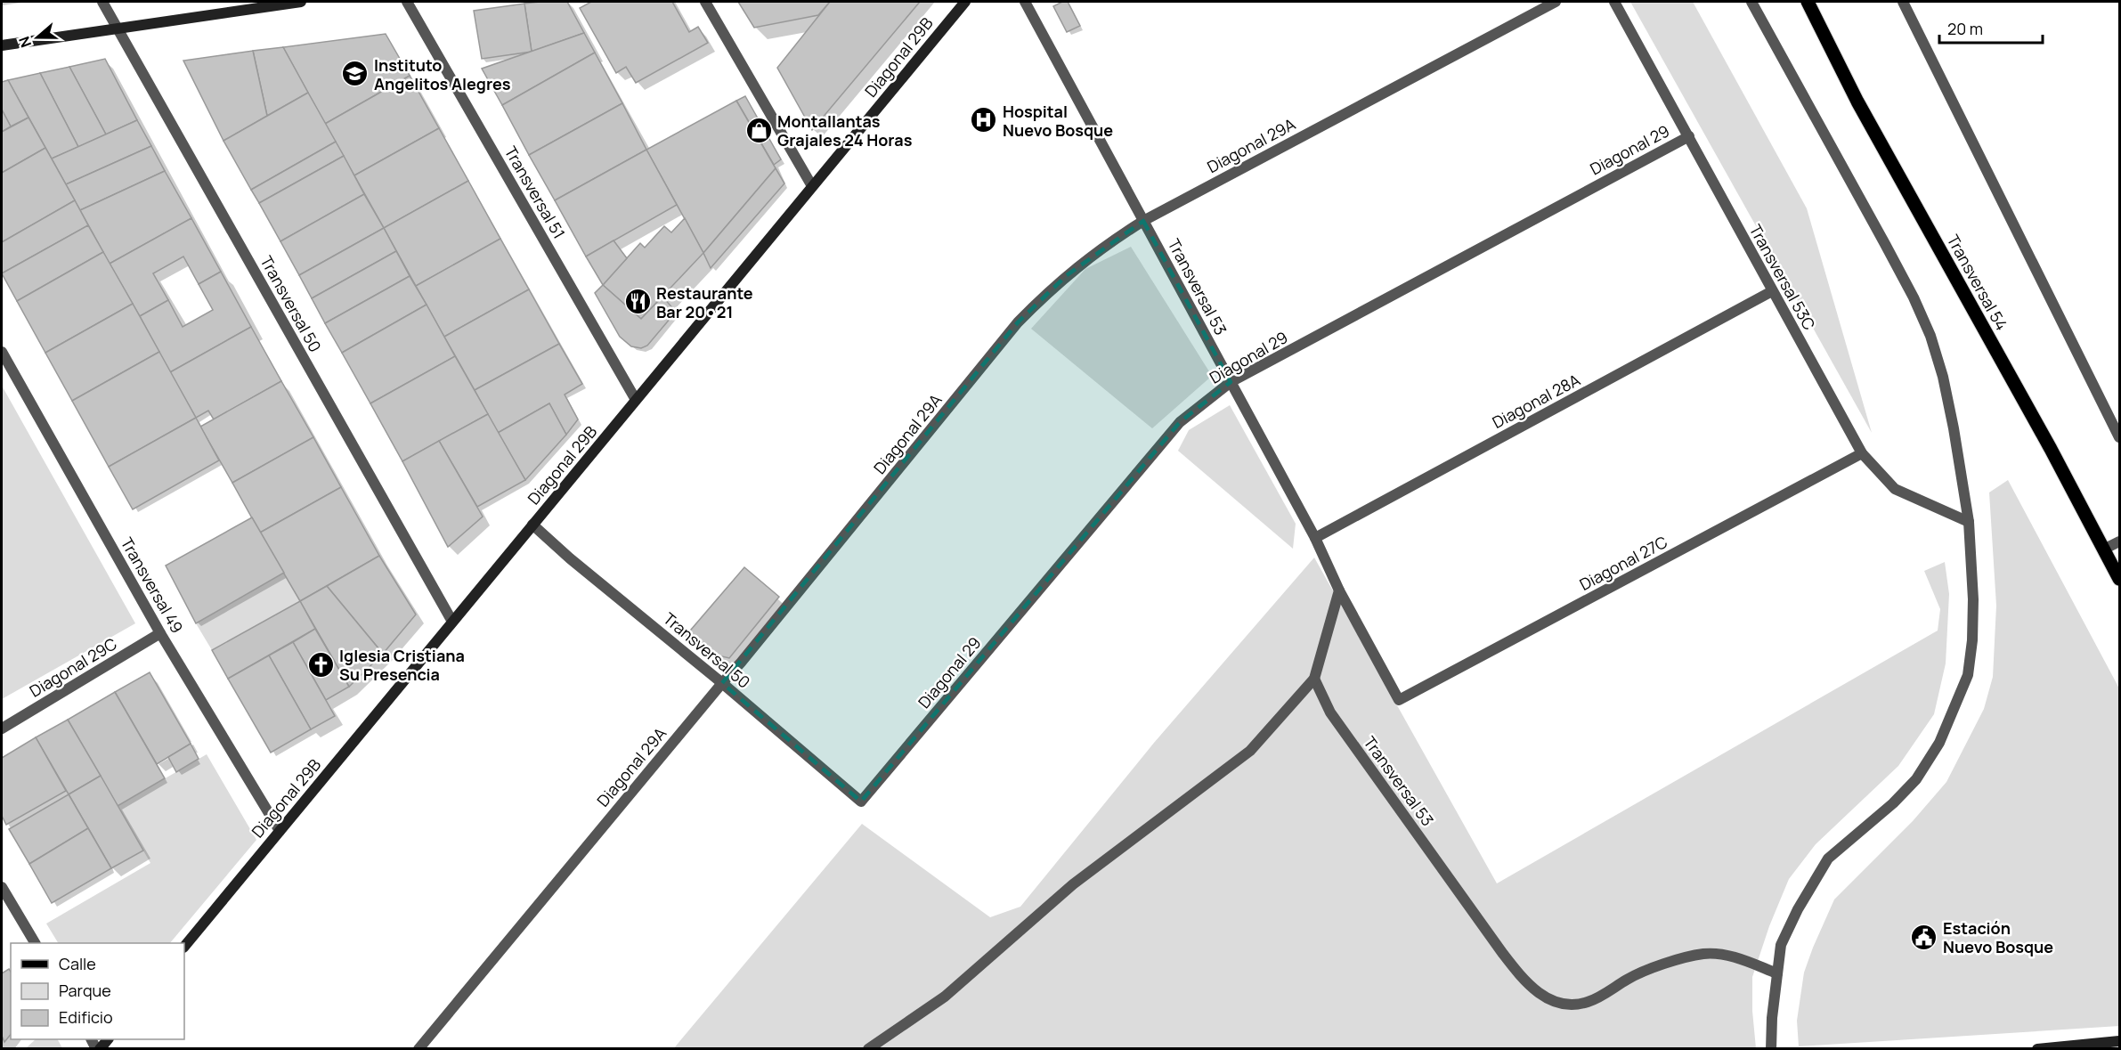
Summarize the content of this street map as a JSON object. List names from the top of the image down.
{
  "streets": {
    "main road": ["Transversal 54"],
    "street": [
      "Diagonal 29B",
      "Diagonal 29A",
      "Diagonal 29",
      "Transversal 51",
      "Transversal 53C",
      "Transversal 53",
      "Transversal 50",
      "Diagonal 28A",
      "Diagonal 27C",
      "Transversal 49",
      "Diagonal 29C"
    ]
  },
  "crossings": [
    ["Diagonal 29B", "Transversal 51"],
    ["Diagonal 29B", "Transversal 50"],
    ["Diagonal 29B", "Transversal 49"],
    ["Diagonal 29A", "Transversal 53"],
    ["Diagonal 29A", "Transversal 50"],
    ["Diagonal 29", "Transversal 53C"],
    ["Diagonal 29", "Transversal 53"],
    ["Diagonal 29", "Transversal 50"],
    ["Transversal 53C", "Diagonal 28A"],
    ["Transversal 53C", "Diagonal 27C"],
    ["Transversal 53", "Diagonal 28A"],
    ["Transversal 53", "Diagonal 27C"],
    ["Transversal 49", "Diagonal 29C"]
  ],
  "places": {
    "school or university": ["Instituto Angelitos Alegres"],
    "hospital": ["Hospital Nuevo Bosque"],
    "shop": ["Montallantas Grajales 24 Horas"],
    "restaurant": ["Restaurante Bar 20•21"],
    "church": ["Iglesia Cristiana Su Presencia"],
    "public building": ["Estación Nuevo Bosque"]
  },
  "legend": ["Calle", "Parque", "Edificio"],
  "scale_bar": "20 m",
  "north": "left"
}
